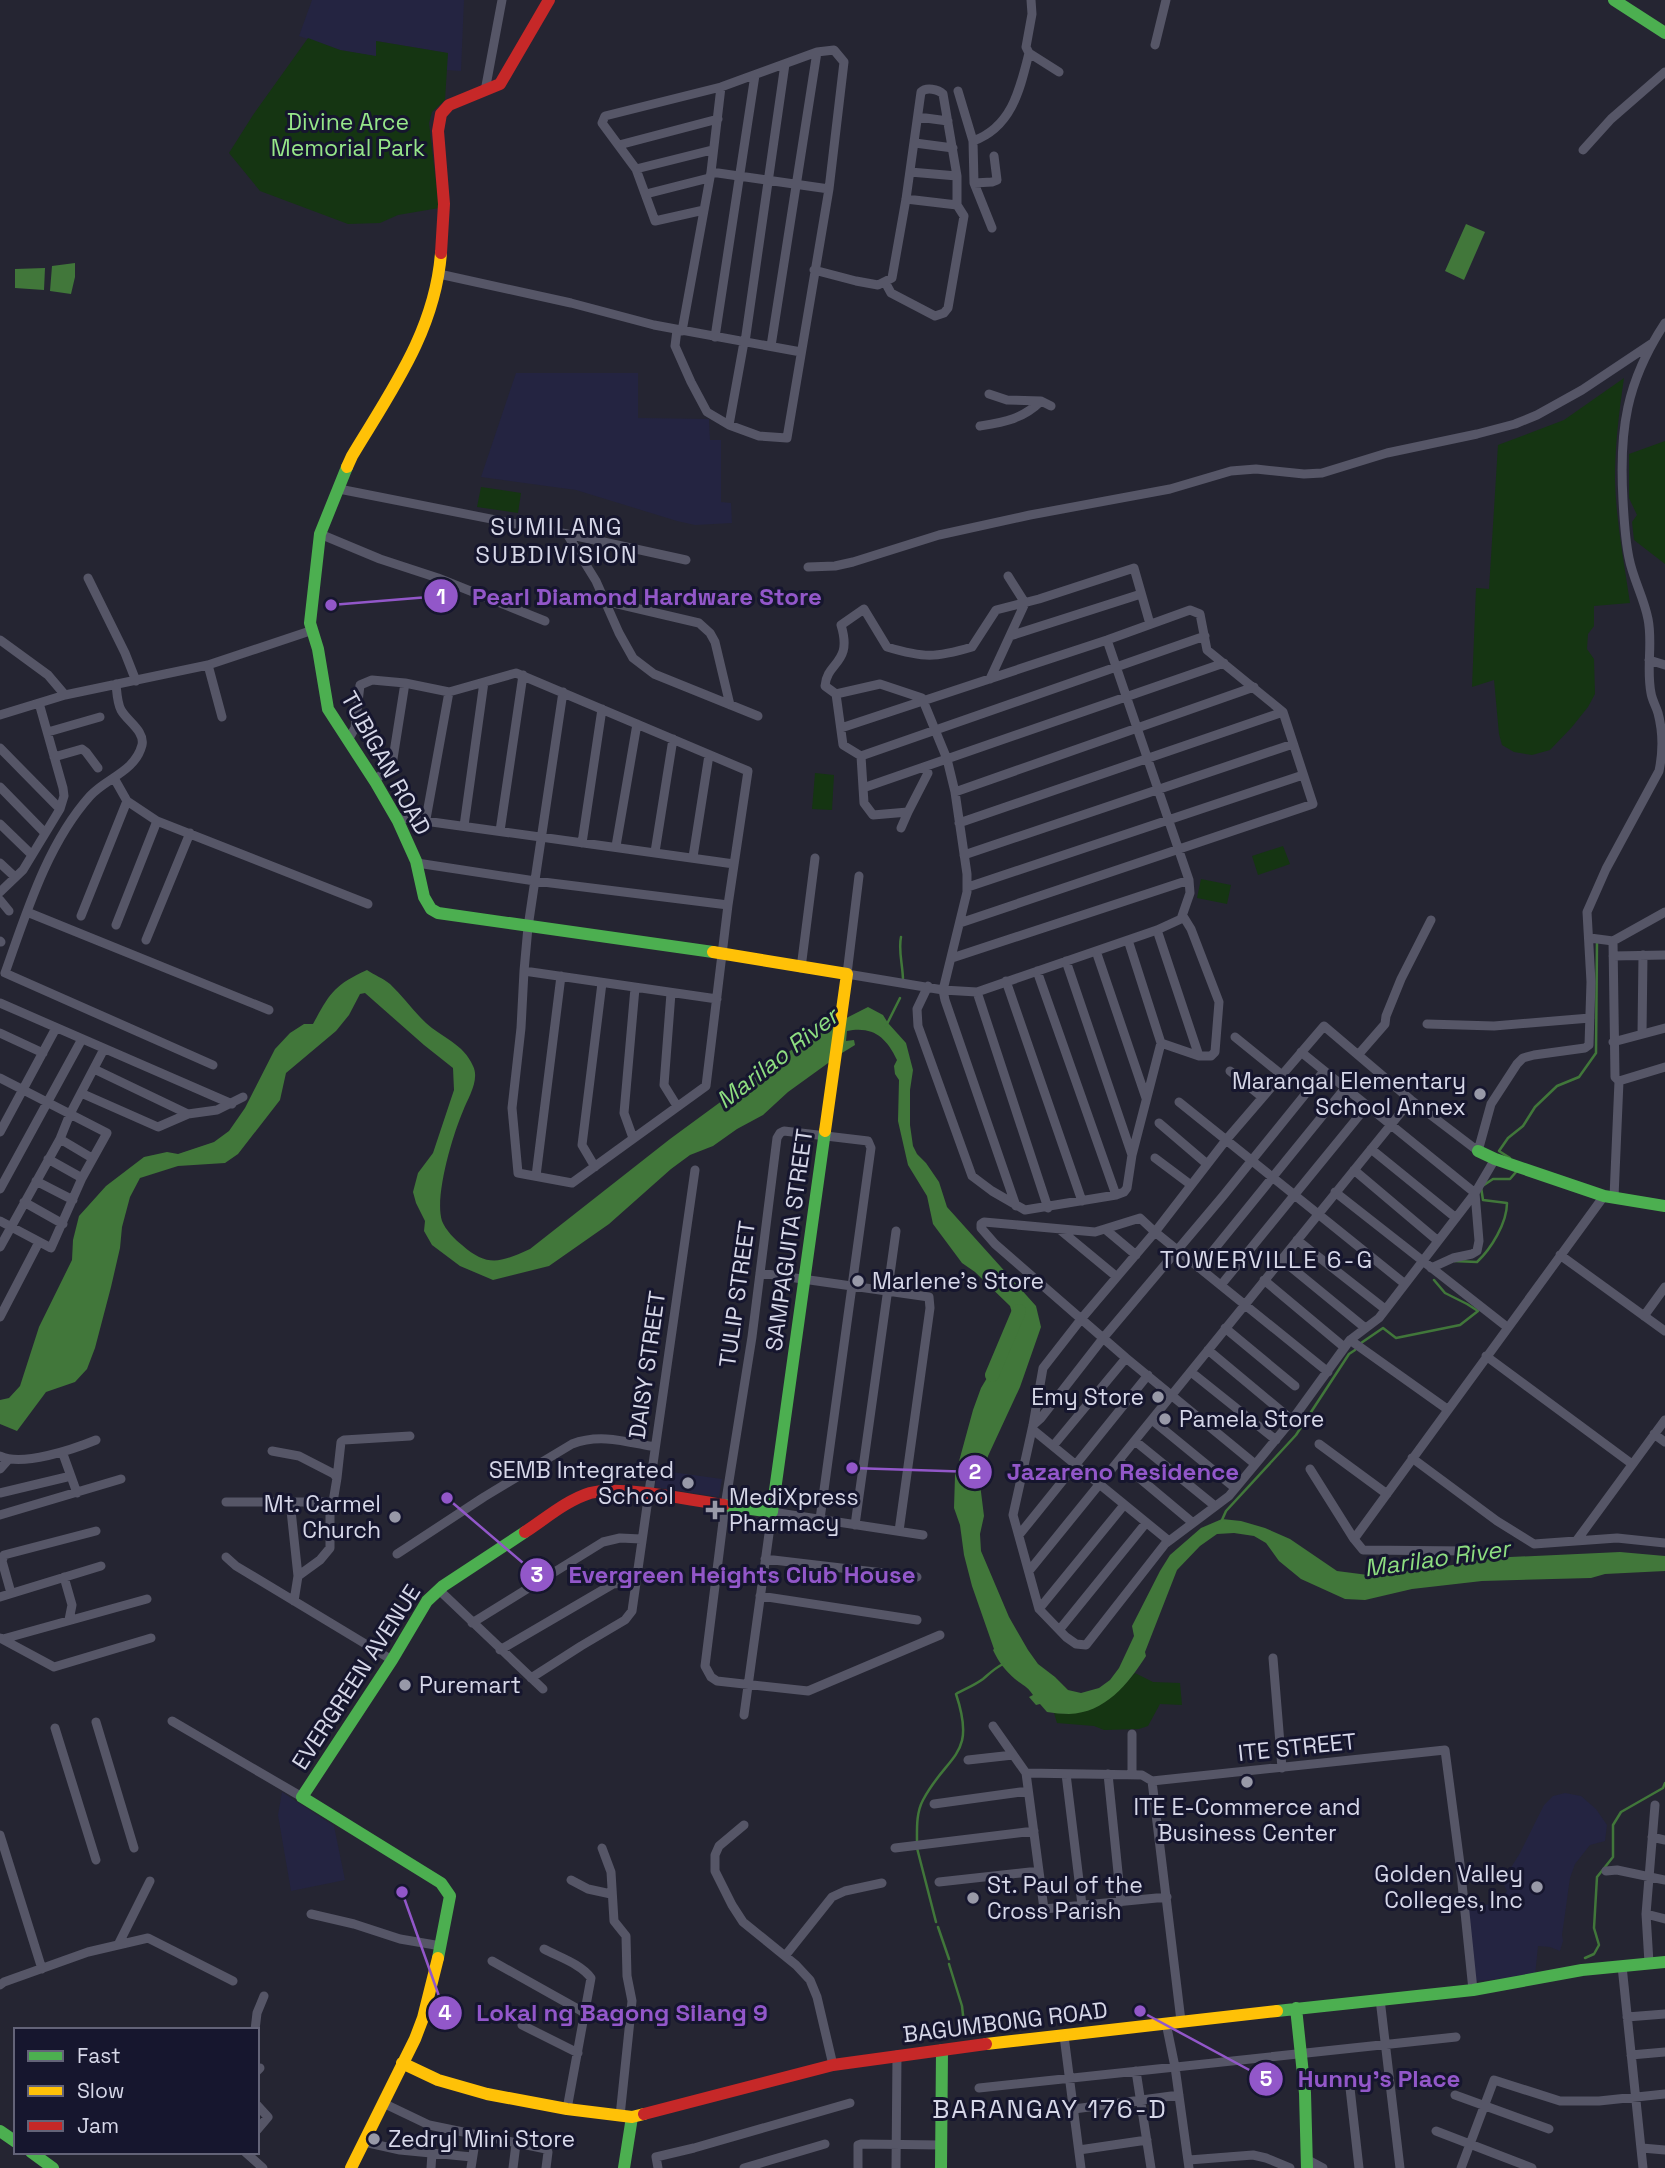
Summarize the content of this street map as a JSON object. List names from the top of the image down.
{
  "streets": {
    "street": [
      "TUBIGAN ROAD",
      "SAMPAGUITA STREET",
      "TULIP STREET",
      "DAISY STREET",
      "EVERGREEN AVENUE",
      "ITE STREET",
      "BAGUMBONG ROAD"
    ]
  },
  "crossings": [
    ["TUBIGAN ROAD", "SAMPAGUITA STREET"],
    ["SAMPAGUITA STREET", "TULIP STREET"],
    ["SAMPAGUITA STREET", "EVERGREEN AVENUE"],
    ["TULIP STREET", "EVERGREEN AVENUE"],
    ["DAISY STREET", "EVERGREEN AVENUE"],
    ["ITE STREET", "BAGUMBONG ROAD"]
  ],
  "districts": ["SUMILANG SUBDIVISION", "TOWERVILLE 6-G", "BARANGAY 176-D"],
  "water": ["Marilao River"],
  "parks": ["Divine Arce Memorial Park"],
  "places": {
    "other": [
      "Pearl Diamond Hardware Store",
      "Marangal Elementary School Annex",
      "Marlene's Store",
      "Emy Store",
      "Pamela Store",
      "Jazareno Residence",
      "SEMB Integrated School",
      "Evergreen Heights Club House",
      "Mt. Carmel Church",
      "Puremart",
      "ITE E-Commerce and Business Center",
      "Golden Valley Colleges, Inc",
      "Lokal ng Bagong Silang 9",
      "St. Paul of the Cross Parish",
      "Hunny's Place",
      "Zedryl Mini Store"
    ],
    "health": ["MediXpress Pharmacy"]
  },
  "legend": ["Fast", "Slow", "Jam"]
}
